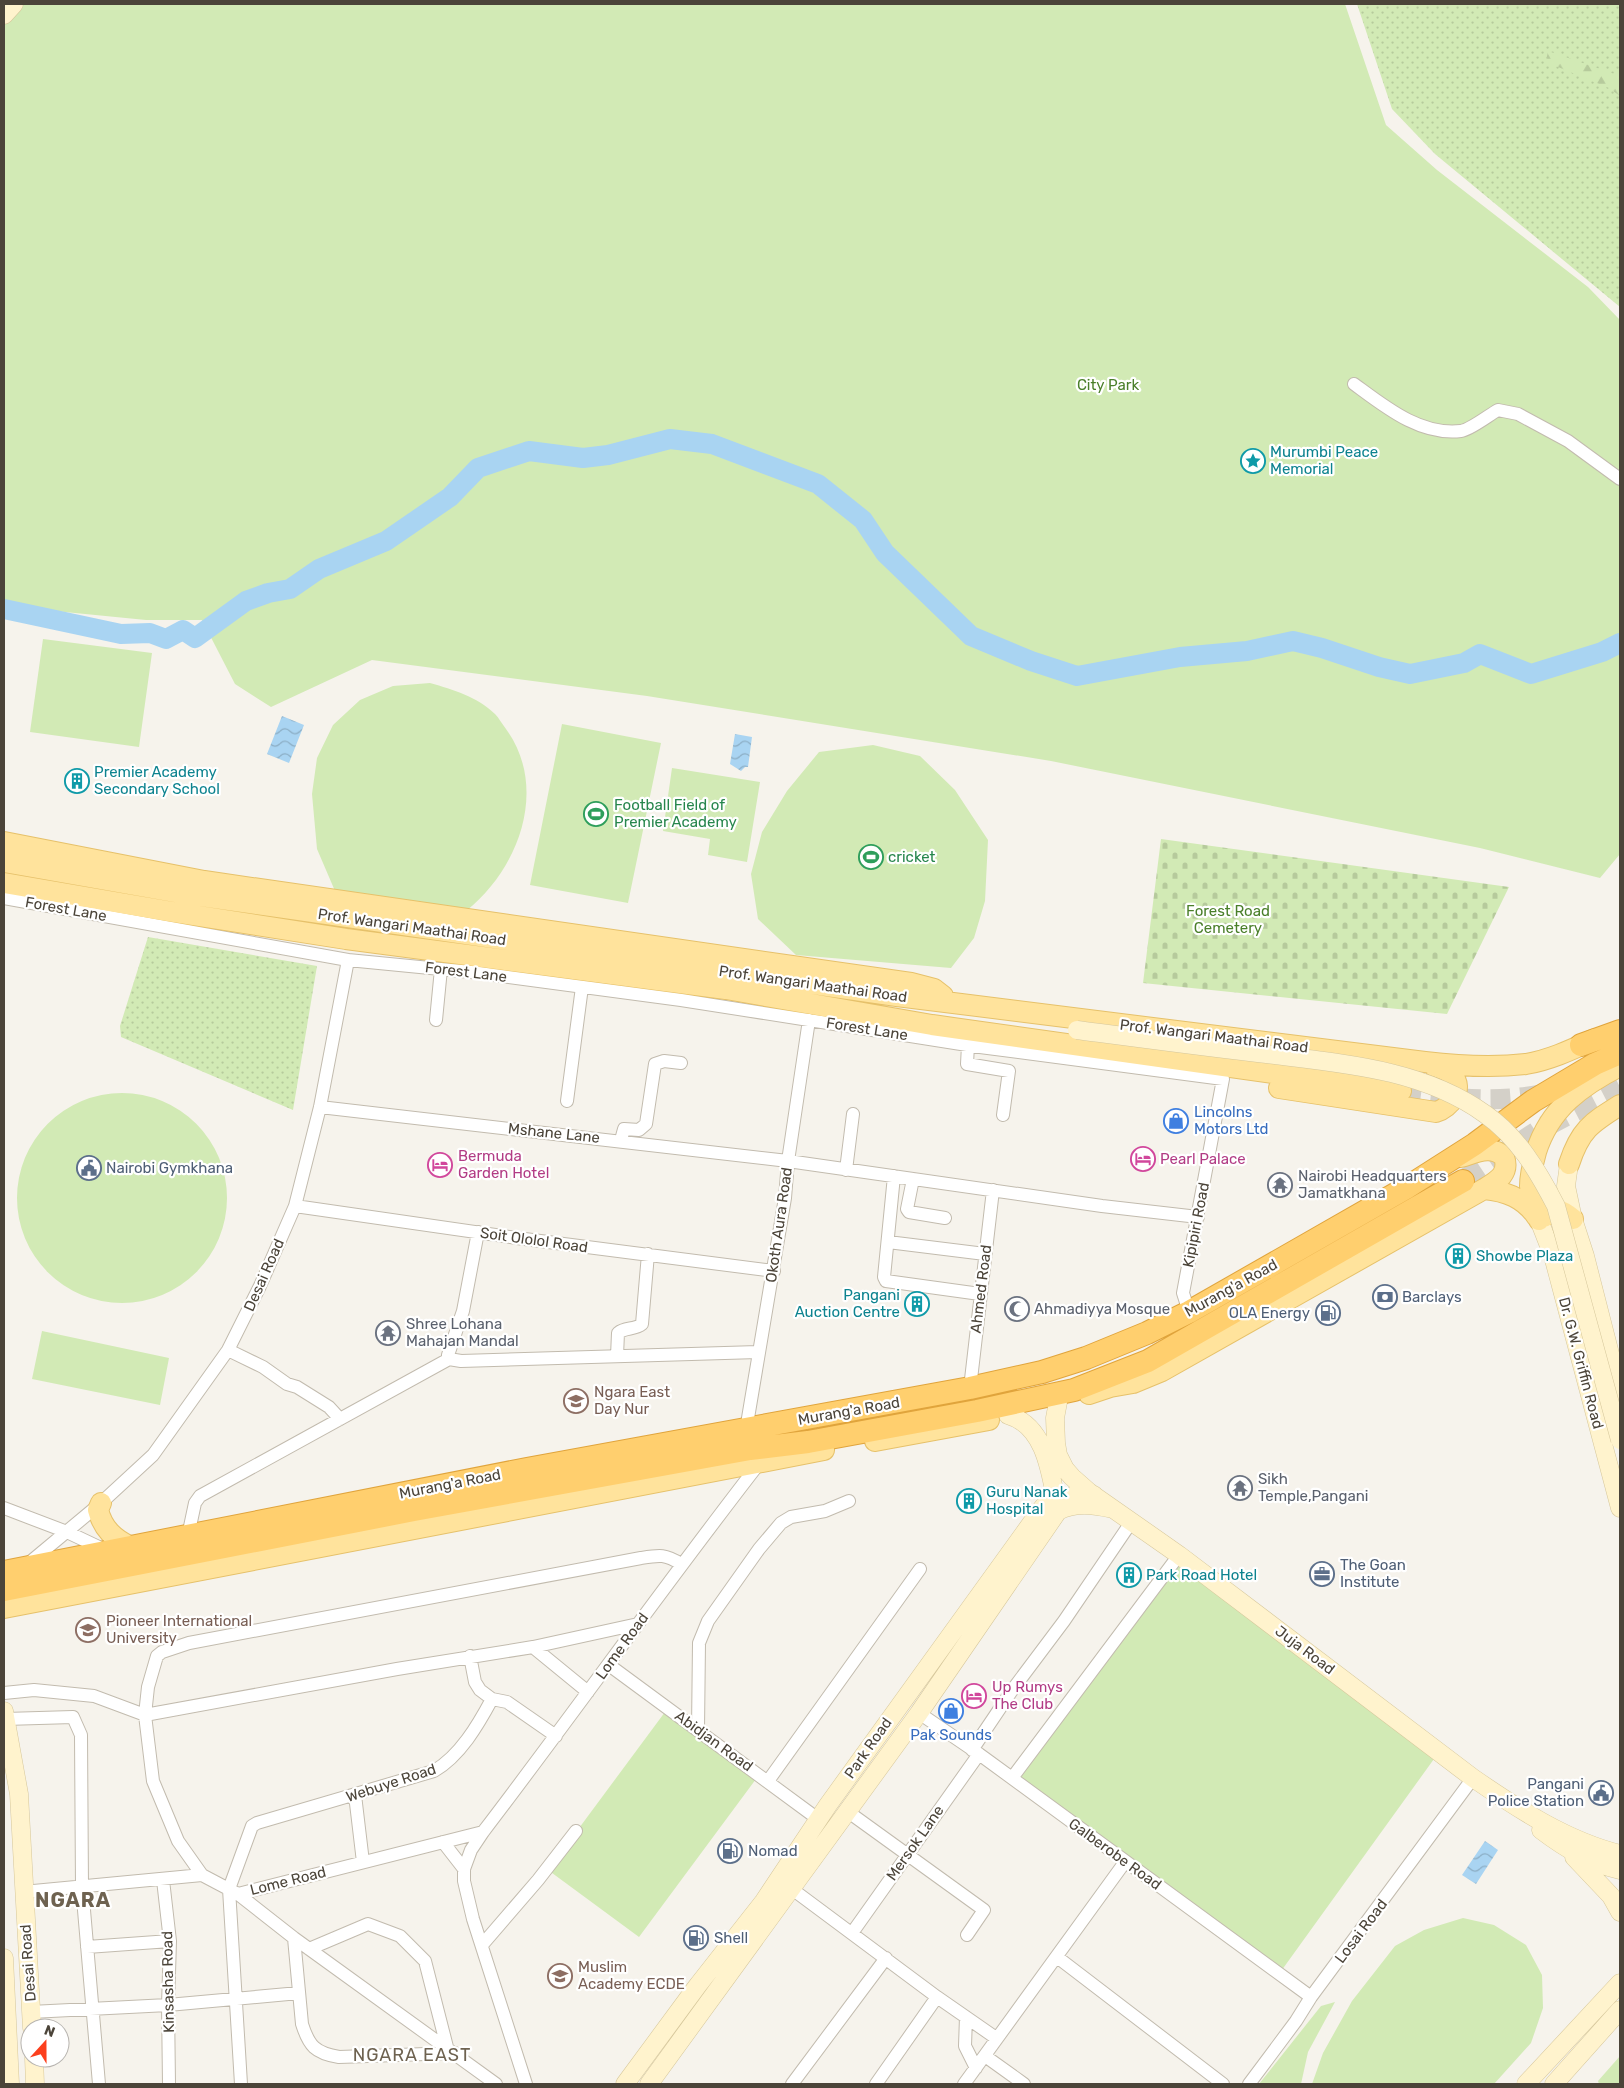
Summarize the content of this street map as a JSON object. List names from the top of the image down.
{
  "streets": {
    "highway": ["Prof. Wangari Maathai Road", "Murang'a Road"],
    "main road": [
      "Desai Road",
      "Dr. G.W. Griffin Road",
      "Juja Road",
      "Park Road"
    ],
    "street": [
      "Forest Lane",
      "Mshane Lane",
      "Okoth Aura Road",
      "Kipipiri Road",
      "Soit Ololol Road",
      "Ahmed Road",
      "Lome Road",
      "Abidjan Road",
      "Webuye Road",
      "Mersok Lane",
      "Galberobe Road",
      "Losai Road",
      "Kinsasha Road"
    ]
  },
  "crossings": [
    ["Forest Lane", "Okoth Aura Road"],
    ["Forest Lane", "Desai Road"],
    ["Mshane Lane", "Okoth Aura Road"],
    ["Mshane Lane", "Kipipiri Road"],
    ["Mshane Lane", "Desai Road"],
    ["Mshane Lane", "Ahmed Road"],
    ["Okoth Aura Road", "Soit Ololol Road"],
    ["Okoth Aura Road", "Murang'a Road"],
    ["Kipipiri Road", "Murang'a Road"],
    ["Soit Ololol Road", "Desai Road"],
    ["Desai Road", "Murang'a Road"],
    ["Murang'a Road", "Ahmed Road"],
    ["Murang'a Road", "Lome Road"],
    ["Murang'a Road", "Juja Road"],
    ["Lome Road", "Abidjan Road"],
    ["Lome Road", "Webuye Road"],
    ["Juja Road", "Mersok Lane"],
    ["Juja Road", "Losai Road"],
    ["Abidjan Road", "Park Road"],
    ["Park Road", "Galberobe Road"],
    ["Mersok Lane", "Galberobe Road"],
    ["Galberobe Road", "Losai Road"]
  ],
  "districts": ["NGARA", "NGARA EAST"],
  "parks": ["City Park", "Forest Road Cemetery"],
  "places": {
    "place": ["Murumbi Peace Memorial"],
    "building": [
      "Premier Academy Secondary School",
      "Showbe Plaza",
      "Pangani Auction Centre",
      "Guru Nanak Hospital",
      "Park Road Hotel"
    ],
    "sports": ["Football Field of Premier Academy", "cricket"],
    "shop": ["Lincolns Motors Ltd", "Pak Sounds"],
    "hotel": ["Pearl Palace", "Bermuda Garden Hotel", "Up Rumys The Club"],
    "public building": ["Nairobi Gymkhana", "Pangani Police Station"],
    "temple": ["Nairobi Headquarters Jamatkhana", "Shree Lohana Mahajan Mandal", "Sikh Temple,Pangani"],
    "bank": ["Barclays"],
    "mosque": ["Ahmadiyya Mosque"],
    "fuel station": ["OLA Energy", "Nomad", "Shell"],
    "school or university": ["Ngara East Day Nur", "Pioneer International University", "Muslim Academy ECDE"],
    "office": ["The Goan Institute"]
  },
  "north": "top"
}
